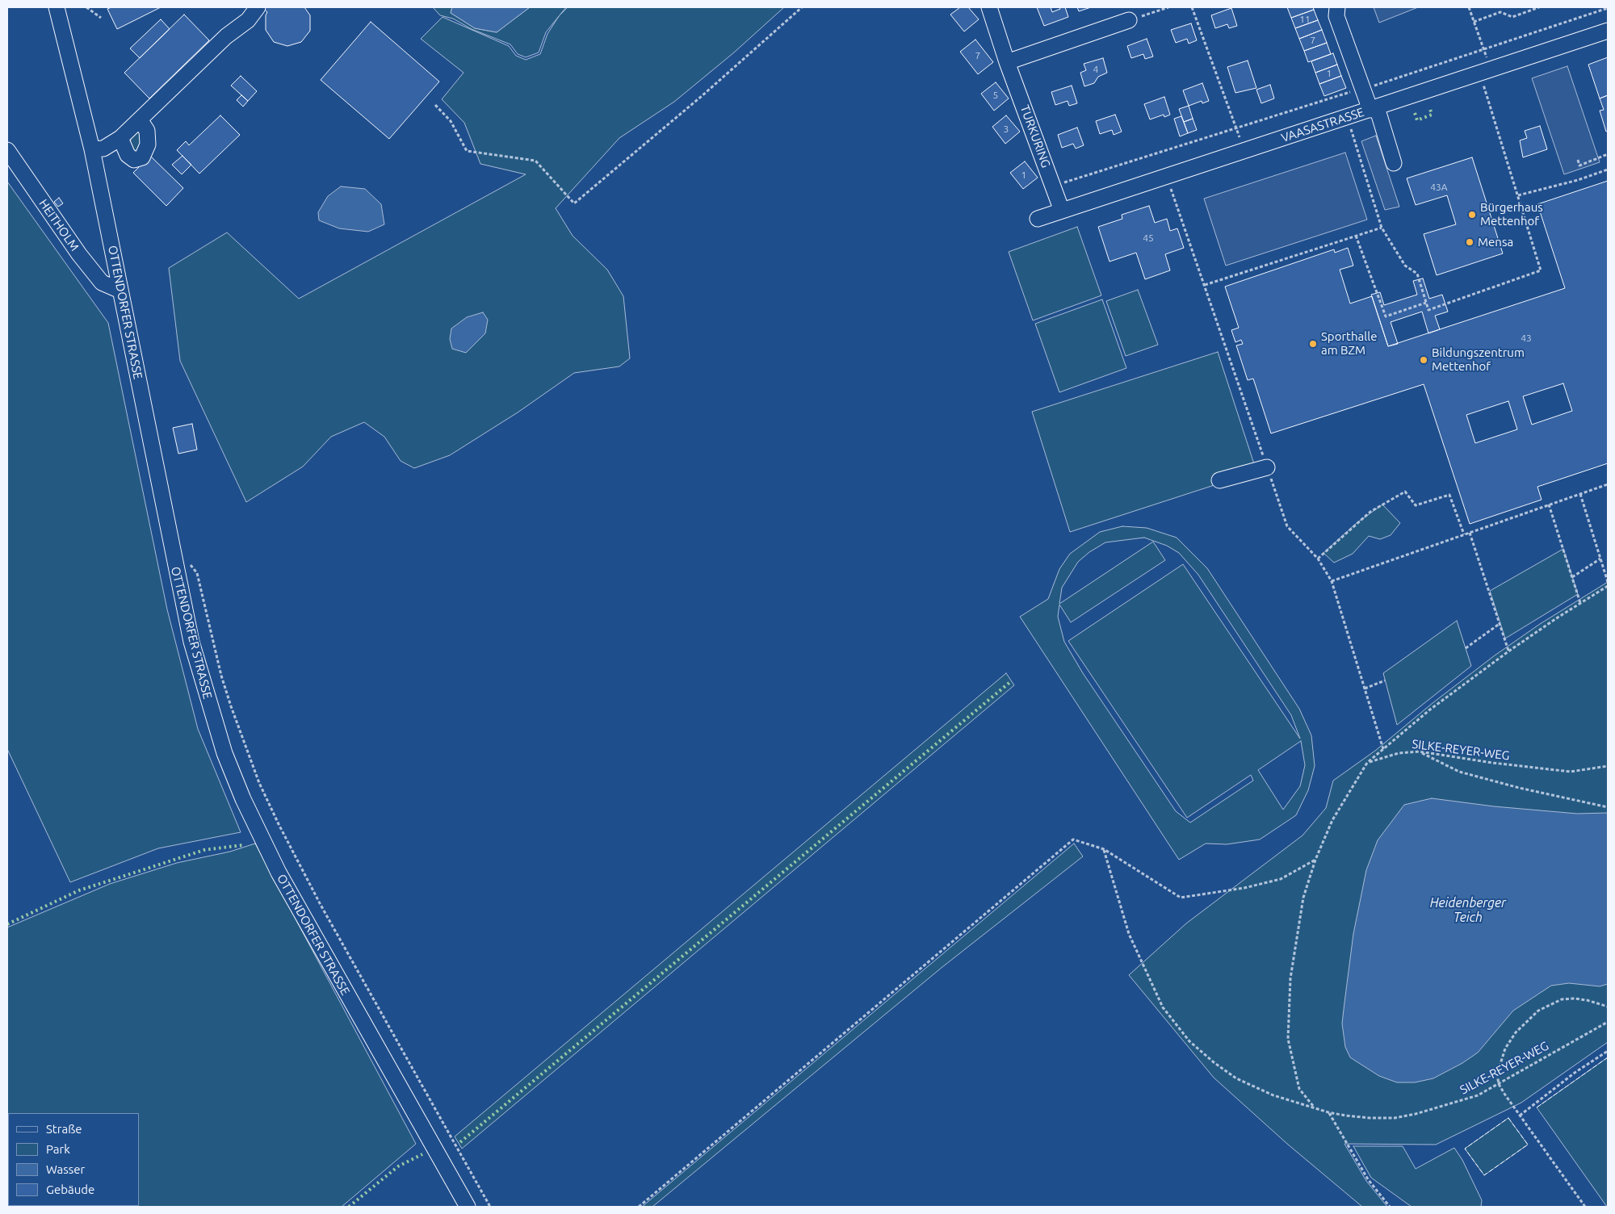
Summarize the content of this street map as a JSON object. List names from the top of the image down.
{
  "streets": {
    "street": [
      "VAASASTRASSE",
      "TURKURING",
      "HEITHOLM",
      "OTTENDORFER STRASSE"
    ],
    "path": ["SILKE-REYER-WEG"]
  },
  "crossings": [
    ["VAASASTRASSE", "TURKURING"],
    ["HEITHOLM", "OTTENDORFER STRASSE"]
  ],
  "water": ["Heidenberger Teich"],
  "places": [
    "Bürgerhaus Mettenhof",
    "Mensa",
    "Sporthalle am BZM",
    "Bildungszentrum Mettenhof"
  ],
  "house_numbers": [
    "11",
    "7",
    "7",
    "4",
    "1",
    "5",
    "3",
    "1",
    "43A",
    "45",
    "43"
  ],
  "legend": [
    "Straße",
    "Park",
    "Wasser",
    "Gebäude"
  ]
}
